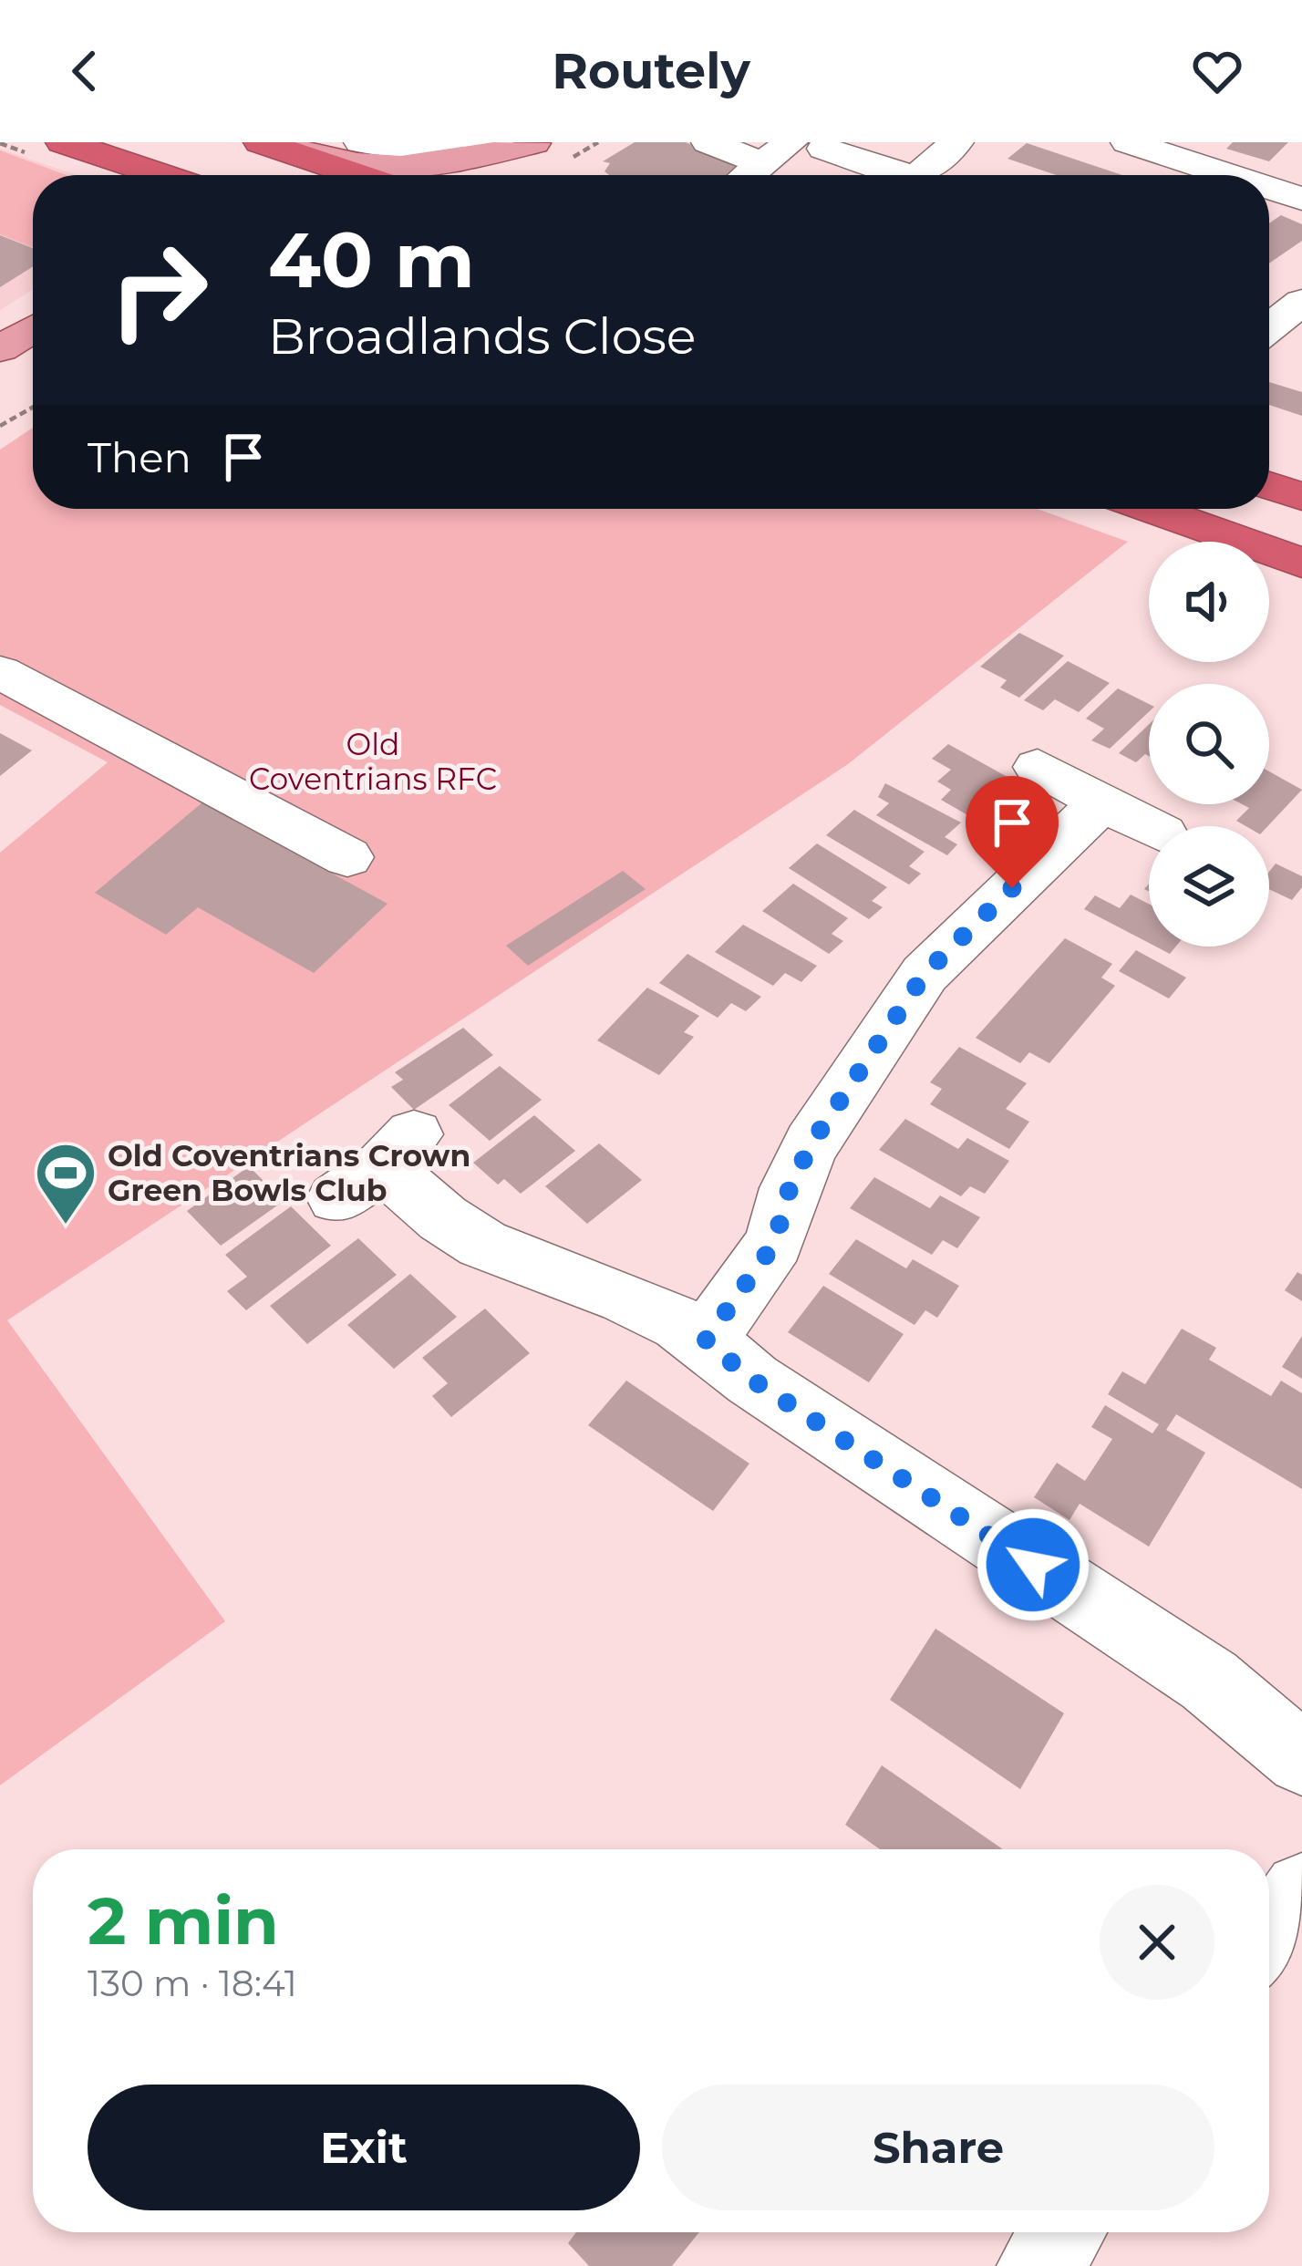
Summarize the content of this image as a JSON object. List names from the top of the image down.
{
  "parks": ["Old Coventrians RFC"],
  "places": {
    "sports": ["Old Coventrians Crown Green Bowls Club"]
  },
  "page": {
    "header": "Routely",
    "turn": ["40 m", "Broadlands Close"],
    "then": "Then",
    "heading": ["2 min", "130 m · 18:41"],
    "buttons": ["Exit", "Share"]
  }
}
